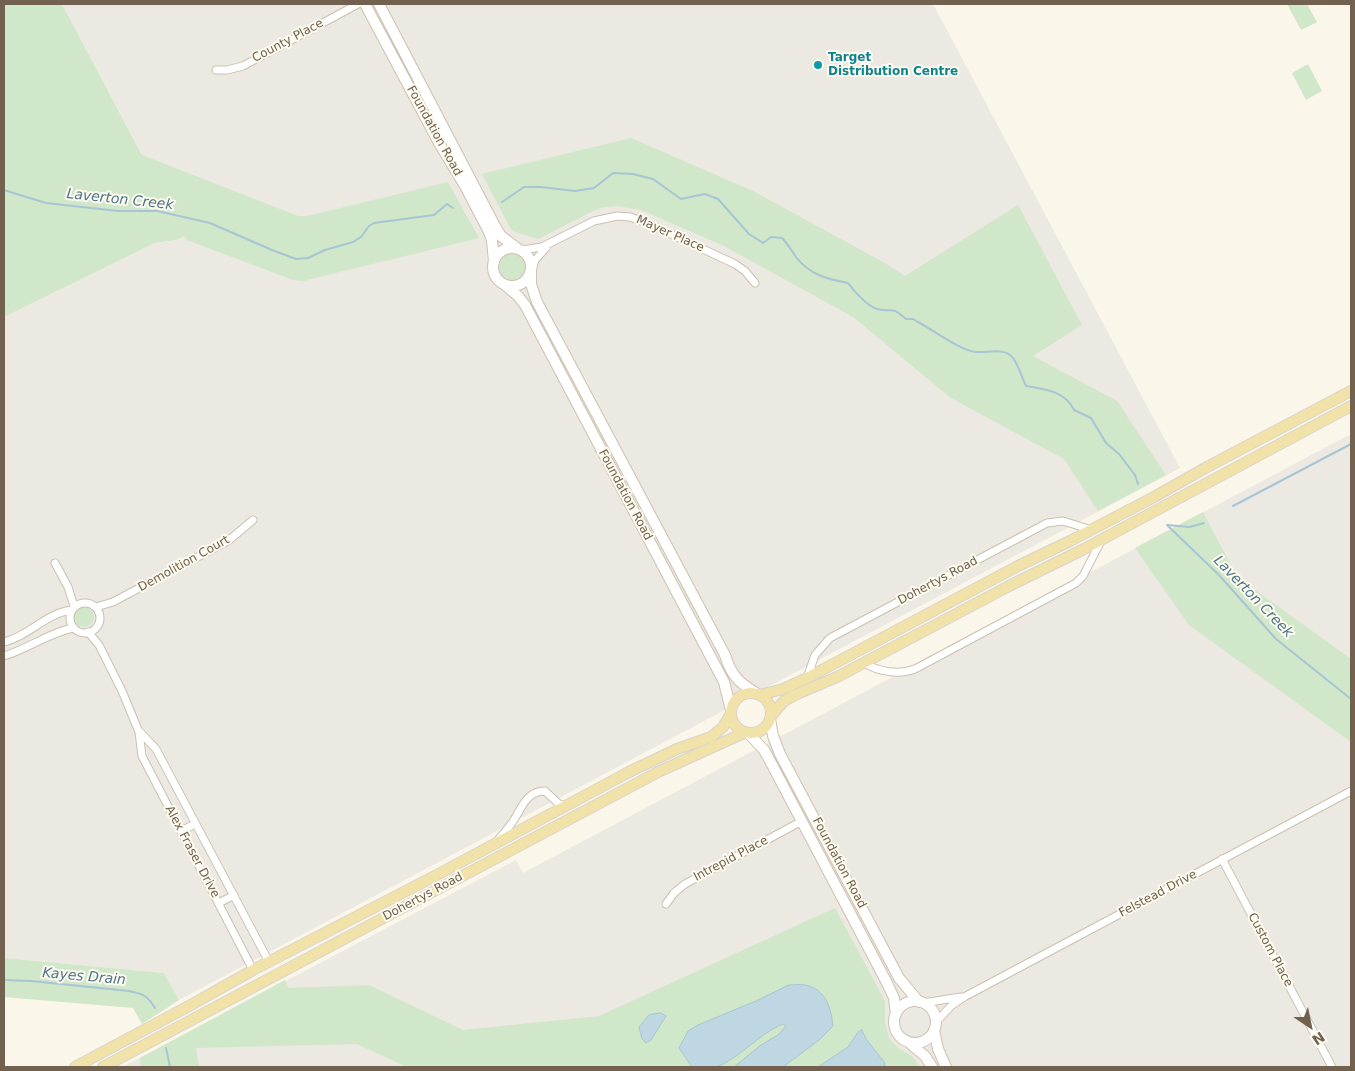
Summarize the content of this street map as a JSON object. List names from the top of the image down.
{
  "streets": {
    "main road": ["Dohertys Road"],
    "street": [
      "County Place",
      "Foundation Road",
      "Mayer Place",
      "Demolition Court",
      "Alex Fraser Drive",
      "Intrepid Place",
      "Felstead Drive",
      "Custom Place"
    ]
  },
  "crossings": [
    ["Foundation Road", "Mayer Place"],
    ["Foundation Road", "Dohertys Road"],
    ["Foundation Road", "Intrepid Place"],
    ["Foundation Road", "Felstead Drive"],
    ["Demolition Court", "Alex Fraser Drive"],
    ["Dohertys Road", "Alex Fraser Drive"],
    ["Felstead Drive", "Custom Place"]
  ],
  "water": ["Laverton Creek", "Kayes Drain"],
  "places": ["Target Distribution Centre"],
  "north": "bottom right"
}
